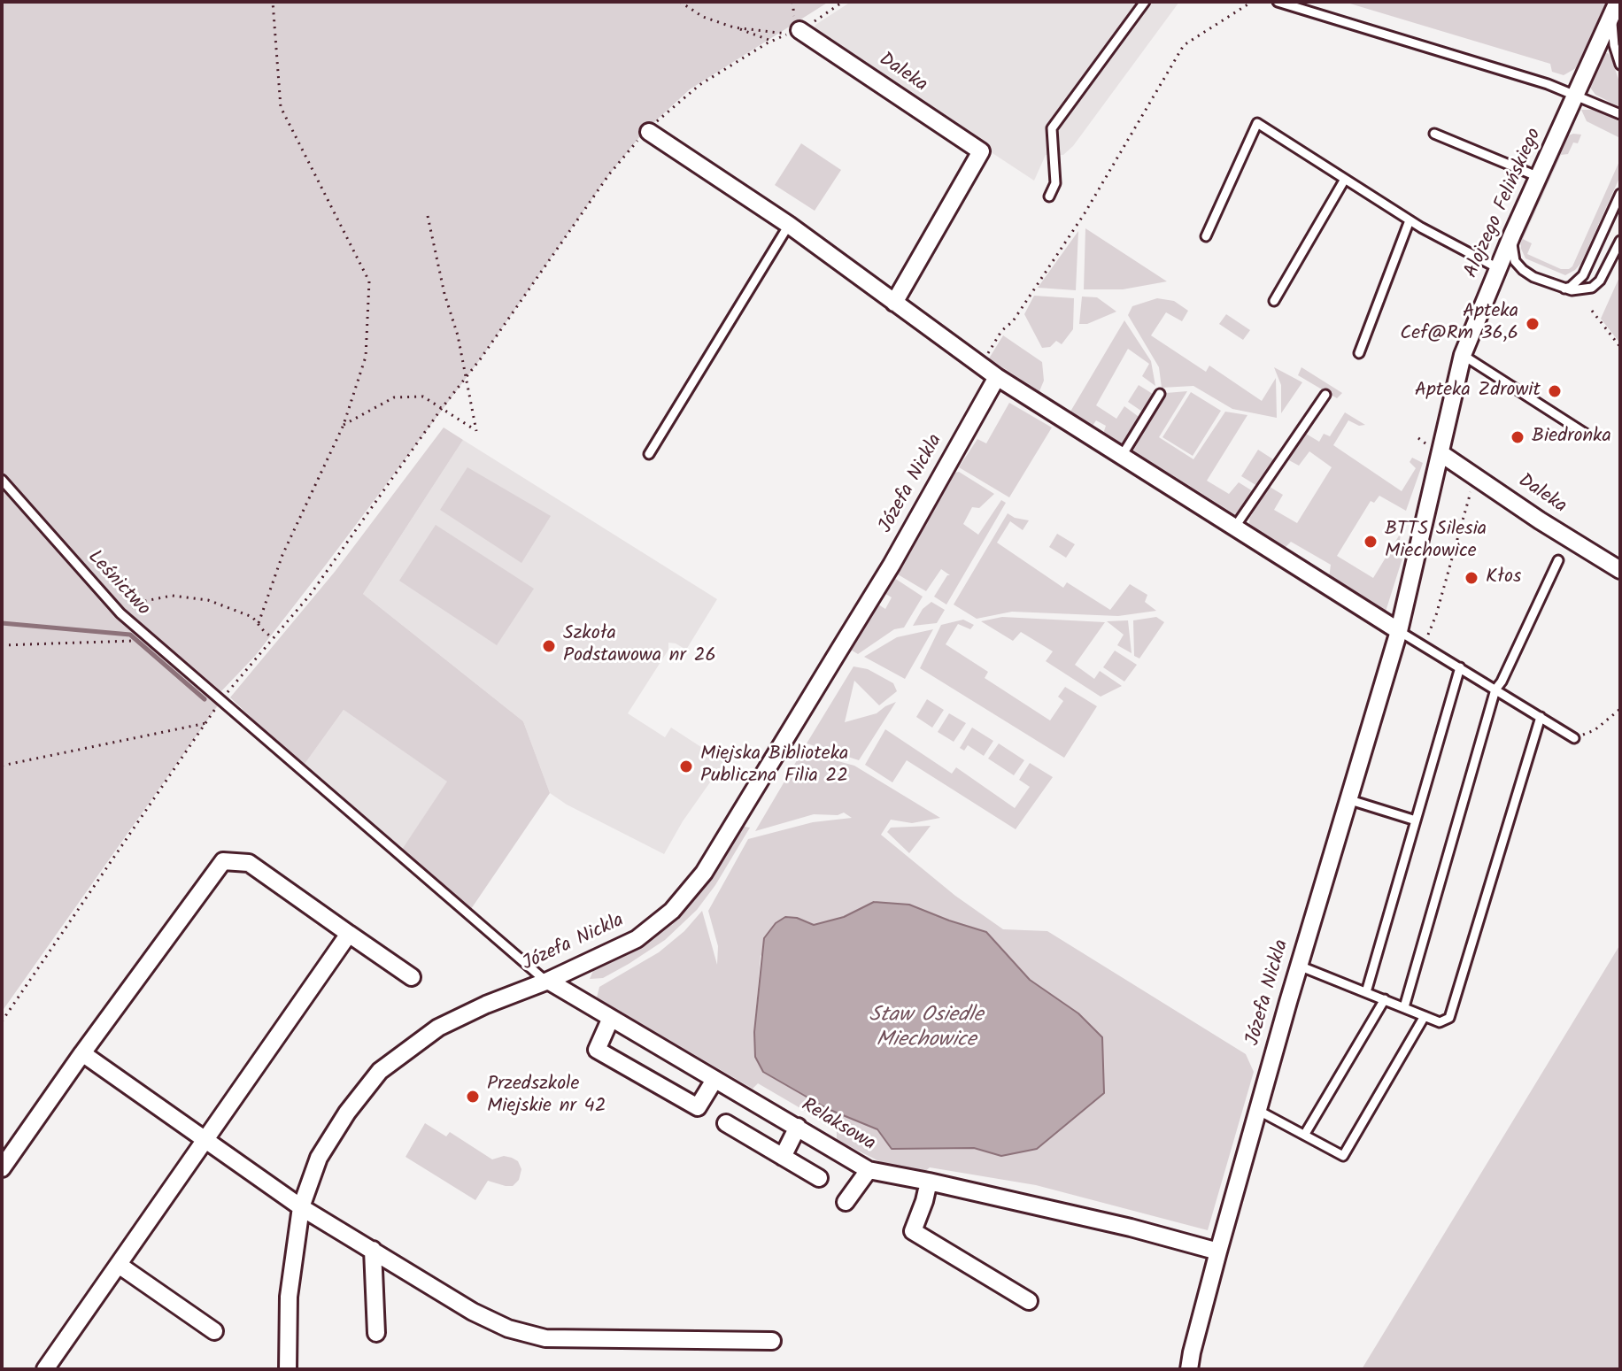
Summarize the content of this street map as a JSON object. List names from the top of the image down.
{
  "streets": {
    "street": [
      "Daleka",
      "Alojzego Felińskiego",
      "Józefa Nickla",
      "Relaksowa"
    ],
    "lane": ["Leśnictwo"]
  },
  "crossings": [
    ["Daleka", "Alojzego Felińskiego"],
    ["Daleka", "Józefa Nickla"],
    ["Alojzego Felińskiego", "Józefa Nickla"],
    ["Józefa Nickla", "Leśnictwo"],
    ["Józefa Nickla", "Relaksowa"],
    ["Leśnictwo", "Relaksowa"]
  ],
  "water": ["Staw Osiedle Miechowice"],
  "places": [
    "Apteka Cef@Rm 36,6",
    "Apteka Zdrowit",
    "Biedronka",
    "BTTS Silesia Miechowice",
    "Kłos",
    "Szkoła Podstawowa nr 26",
    "Miejska Biblioteka Publiczna Filia 22",
    "Przedszkole Miejskie nr 42"
  ]
}
